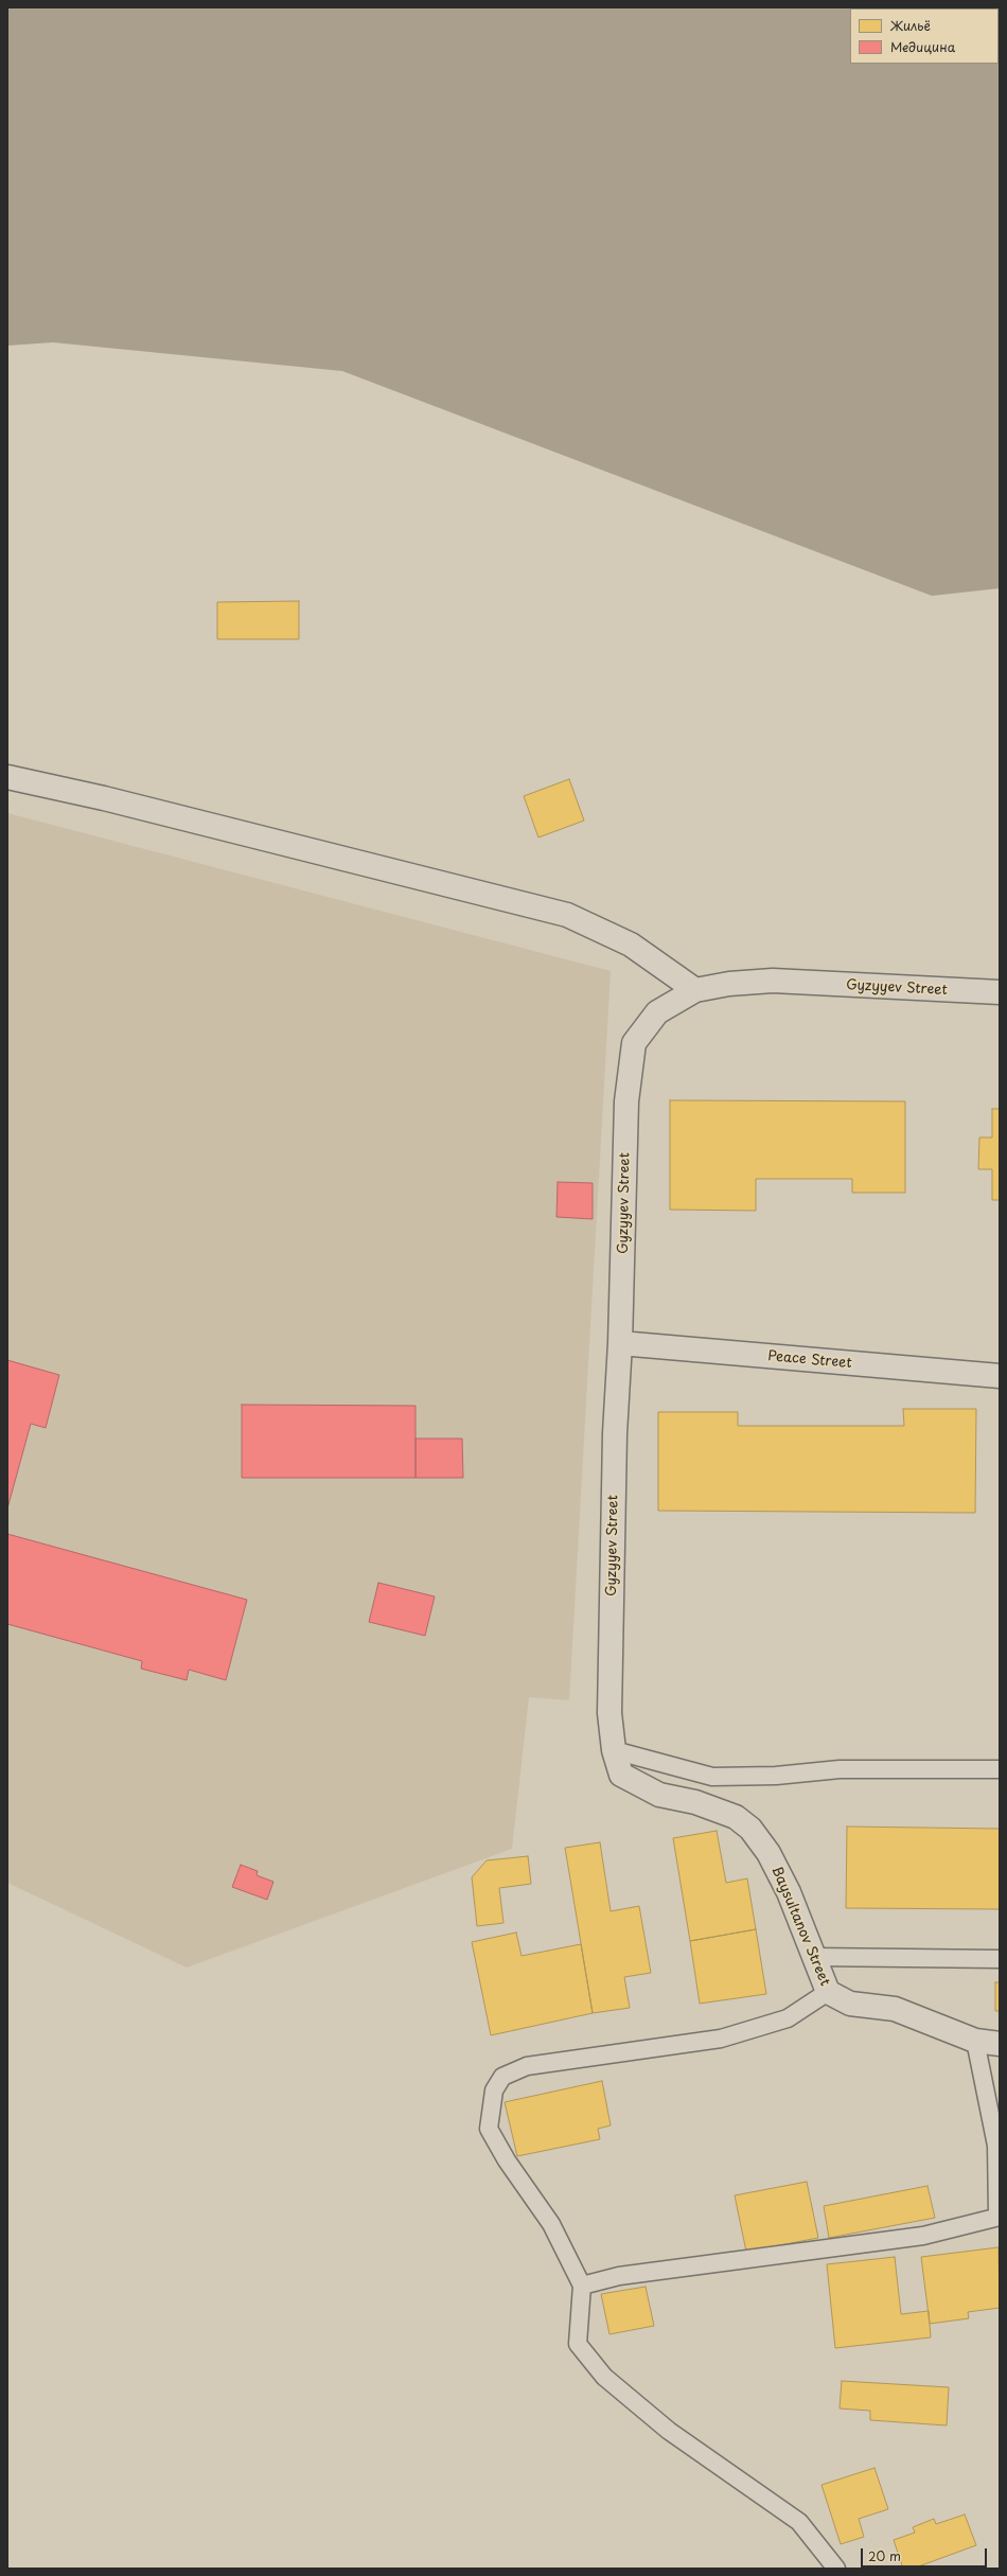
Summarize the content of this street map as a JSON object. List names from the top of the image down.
{
  "streets": {
    "street": ["Gyzyyev Street", "Peace Street", "Baysultanov Street"]
  },
  "crossings": [
    ["Gyzyyev Street", "Peace Street"],
    ["Gyzyyev Street", "Baysultanov Street"]
  ],
  "legend": ["Жильё", "Медицина"],
  "scale_bar": "20 m"
}
